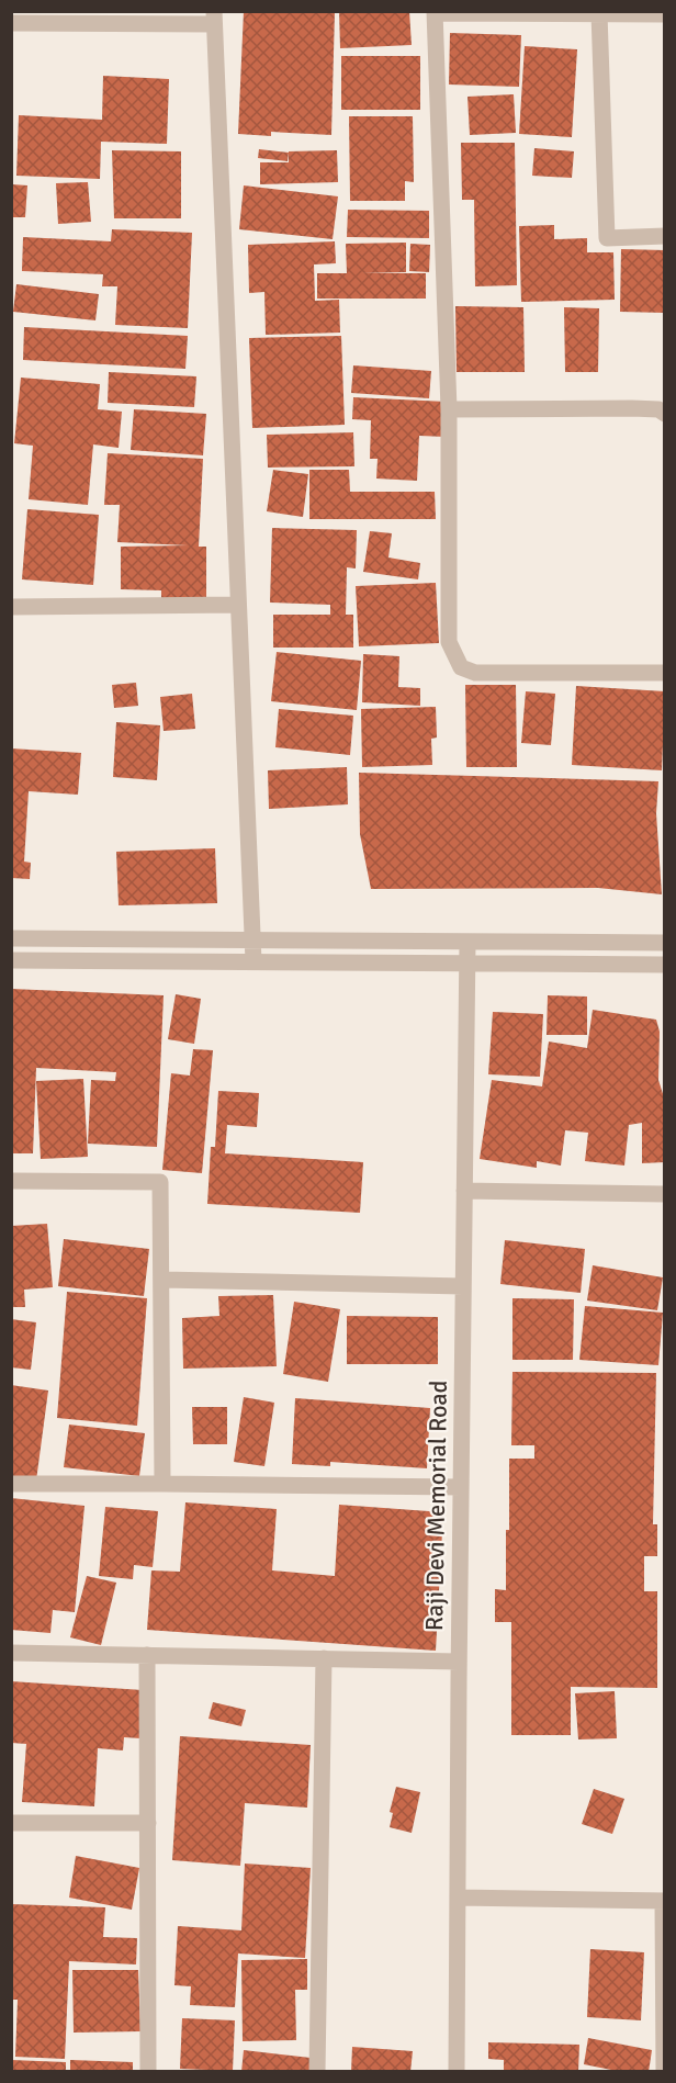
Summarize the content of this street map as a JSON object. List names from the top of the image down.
{
  "streets": {
    "street": ["Raji Devi Memorial Road"]
  }
}
